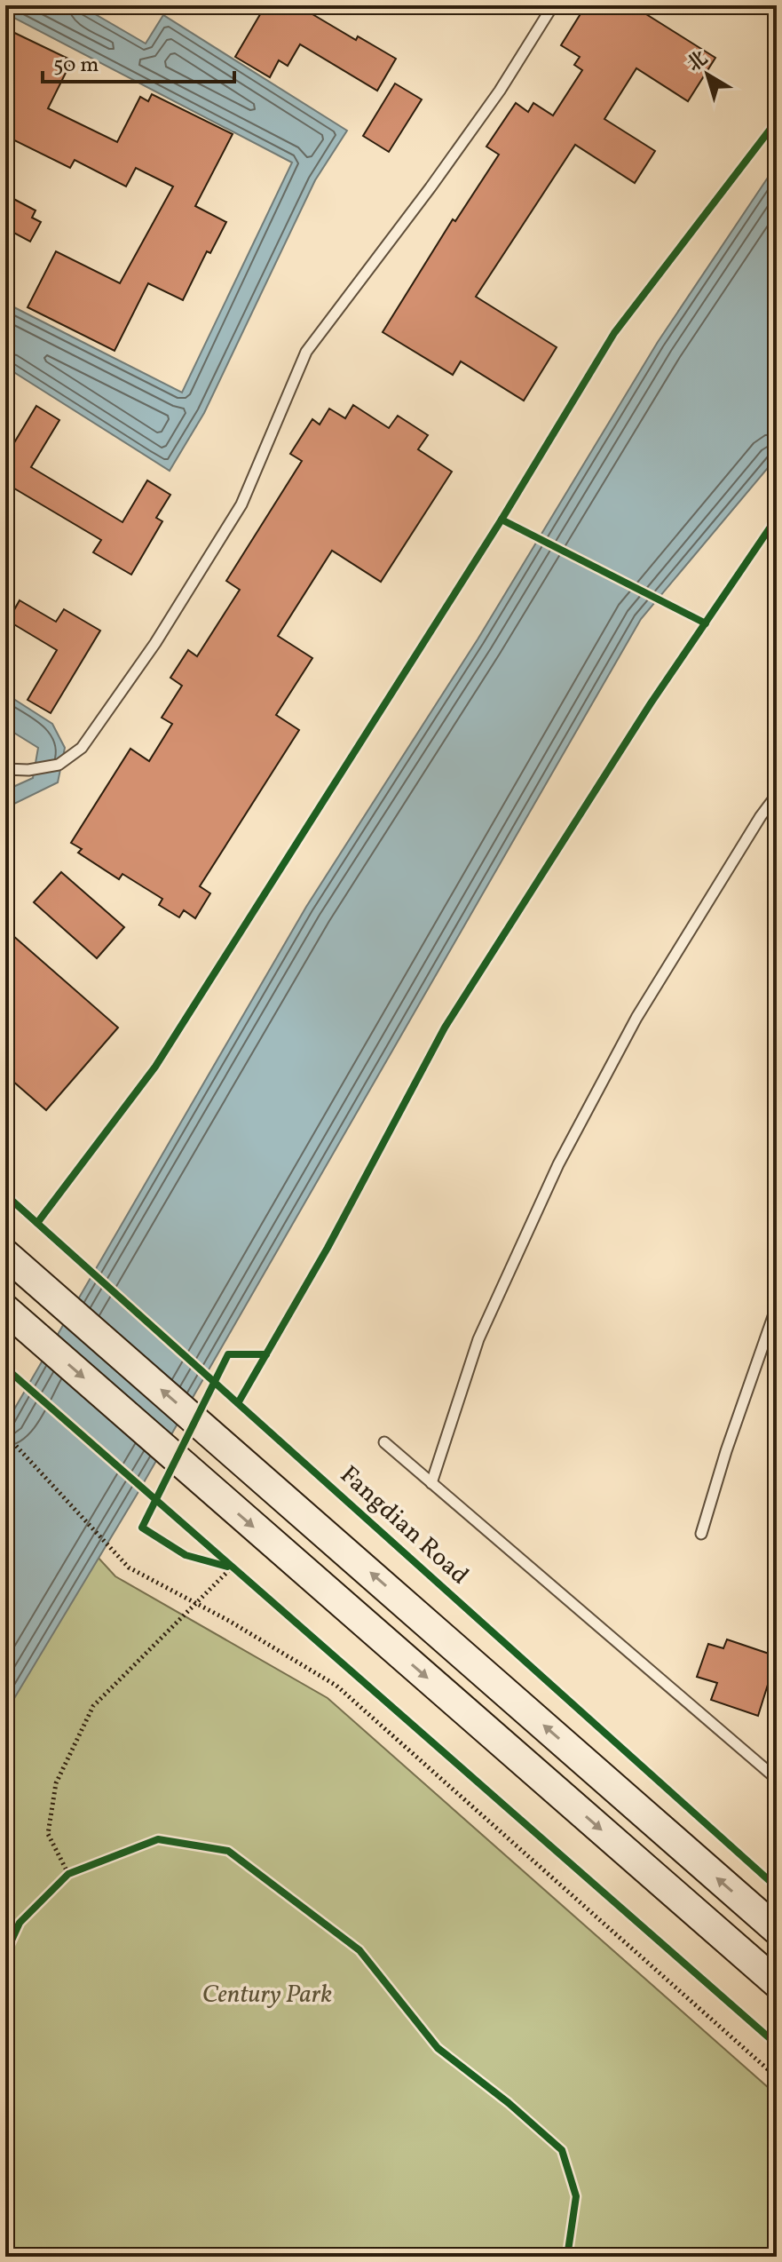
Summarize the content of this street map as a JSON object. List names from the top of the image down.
{
  "streets": {
    "cycle path": ["Fangdian Road"]
  },
  "parks": ["Century Park"],
  "scale_bar": "50 m",
  "north": "top left"
}
